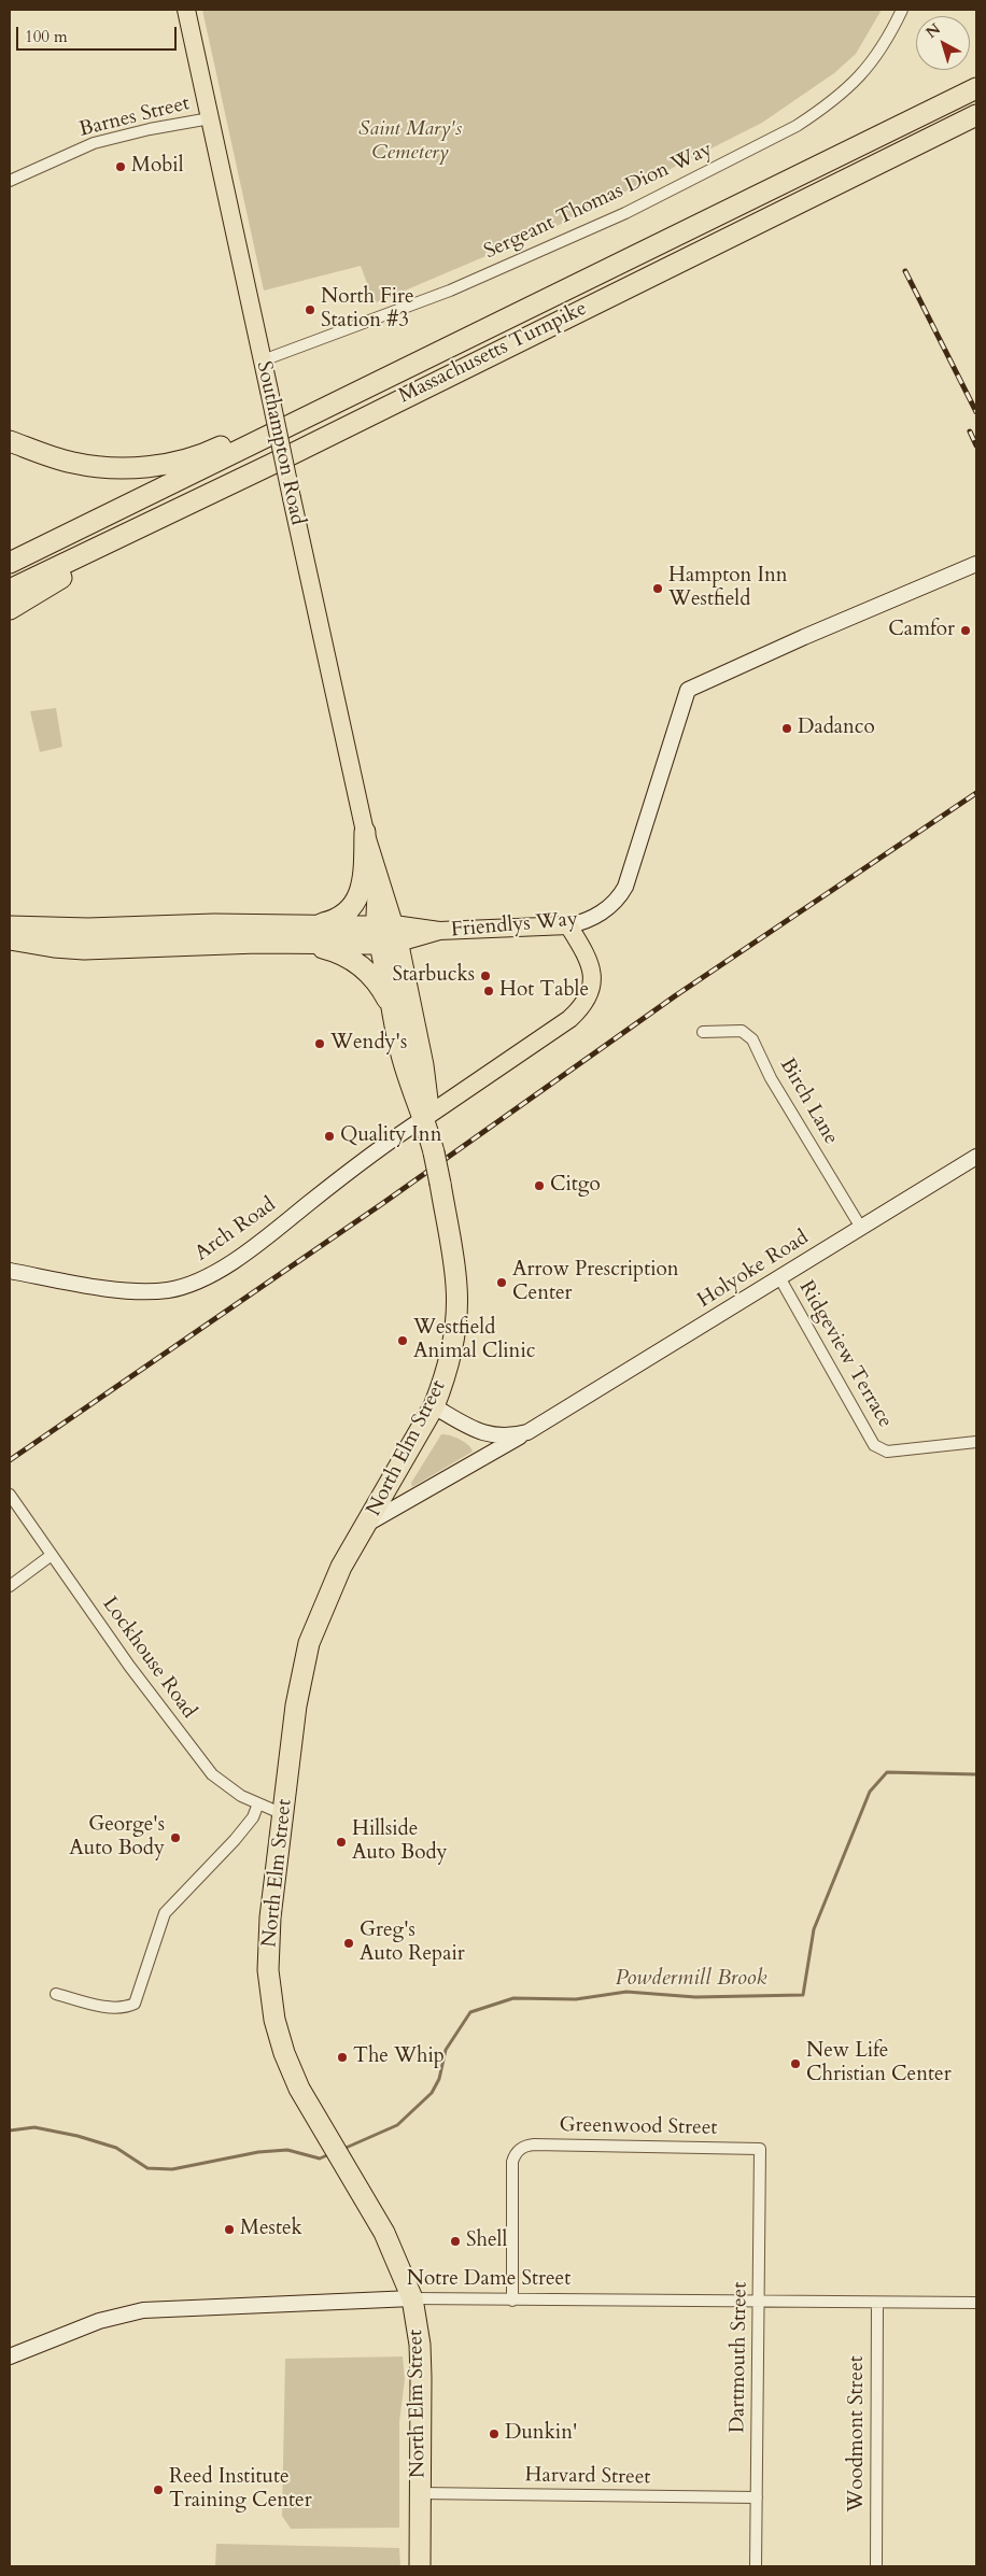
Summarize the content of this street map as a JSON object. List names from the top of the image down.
{
  "streets": {
    "highway": ["Massachusetts Turnpike", "Southampton Road", "North Elm Street"],
    "main road": ["Friendlys Way"],
    "street": [
      "Barnes Street",
      "Sergeant Thomas Dion Way",
      "Birch Lane",
      "Arch Road",
      "Holyoke Road",
      "Ridgeview Terrace",
      "Lockhouse Road",
      "Greenwood Street",
      "Notre Dame Street",
      "Dartmouth Street",
      "Woodmont Street",
      "Harvard Street"
    ]
  },
  "crossings": [
    ["Barnes Street", "Southampton Road"],
    ["Sergeant Thomas Dion Way", "Southampton Road"],
    ["Southampton Road", "Friendlys Way"],
    ["Southampton Road", "Arch Road"],
    ["Southampton Road", "North Elm Street"],
    ["Birch Lane", "Holyoke Road"],
    ["Holyoke Road", "Ridgeview Terrace"],
    ["Holyoke Road", "North Elm Street"],
    ["North Elm Street", "Lockhouse Road"],
    ["North Elm Street", "Notre Dame Street"],
    ["North Elm Street", "Harvard Street"],
    ["Greenwood Street", "Notre Dame Street"],
    ["Greenwood Street", "Dartmouth Street"],
    ["Notre Dame Street", "Dartmouth Street"],
    ["Notre Dame Street", "Woodmont Street"],
    ["Dartmouth Street", "Harvard Street"]
  ],
  "water": ["Powdermill Brook"],
  "parks": ["Saint Mary's Cemetery"],
  "places": [
    "Mobil",
    "North Fire Station #3",
    "Hampton Inn Westfield",
    "Camfor",
    "Dadanco",
    "Starbucks",
    "Hot Table",
    "Wendy's",
    "Quality Inn",
    "Citgo",
    "Arrow Prescription Center",
    "Westfield Animal Clinic",
    "George's Auto Body",
    "Hillside Auto Body",
    "Greg's Auto Repair",
    "The Whip",
    "New Life Christian Center",
    "Mestek",
    "Shell",
    "Dunkin'",
    "Reed Institute Training Center"
  ],
  "scale_bar": "100 m",
  "north": "top left"
}
